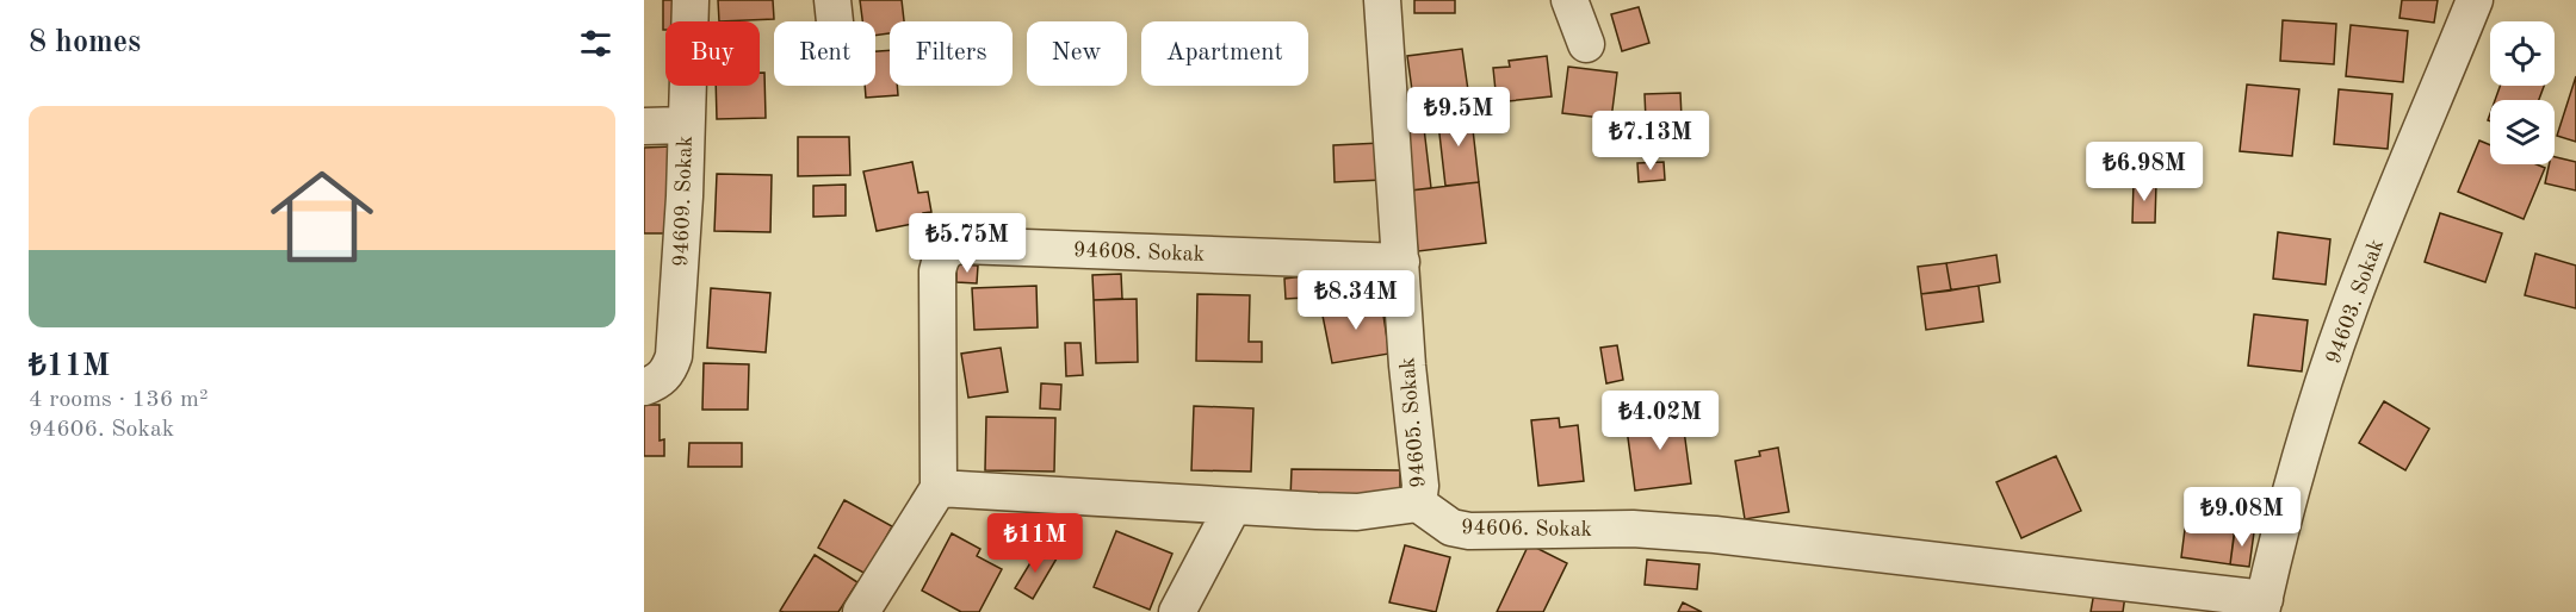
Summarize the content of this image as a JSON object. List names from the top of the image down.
{
  "streets": {
    "street": [
      "94609. Sokak",
      "94608. Sokak",
      "94603. Sokak",
      "94605. Sokak",
      "94606. Sokak"
    ]
  },
  "crossings": [
    ["94608. Sokak", "94605. Sokak"],
    ["94603. Sokak", "94606. Sokak"],
    ["94605. Sokak", "94606. Sokak"]
  ],
  "page": {
    "heading": "8 homes",
    "chip": [
      "Buy",
      "Rent",
      "Filters",
      "New",
      "Apartment"
    ],
    "list": [
      {
        "name": "₺11M",
        "note": "4 rooms · 136 m² · 94606. Sokak"
      }
    ],
    "price": [
      "₺9.5M",
      "₺7.13M",
      "₺6.98M",
      "₺5.75M",
      "₺8.34M",
      "₺4.02M",
      "₺9.08M",
      "₺11M"
    ]
  }
}
